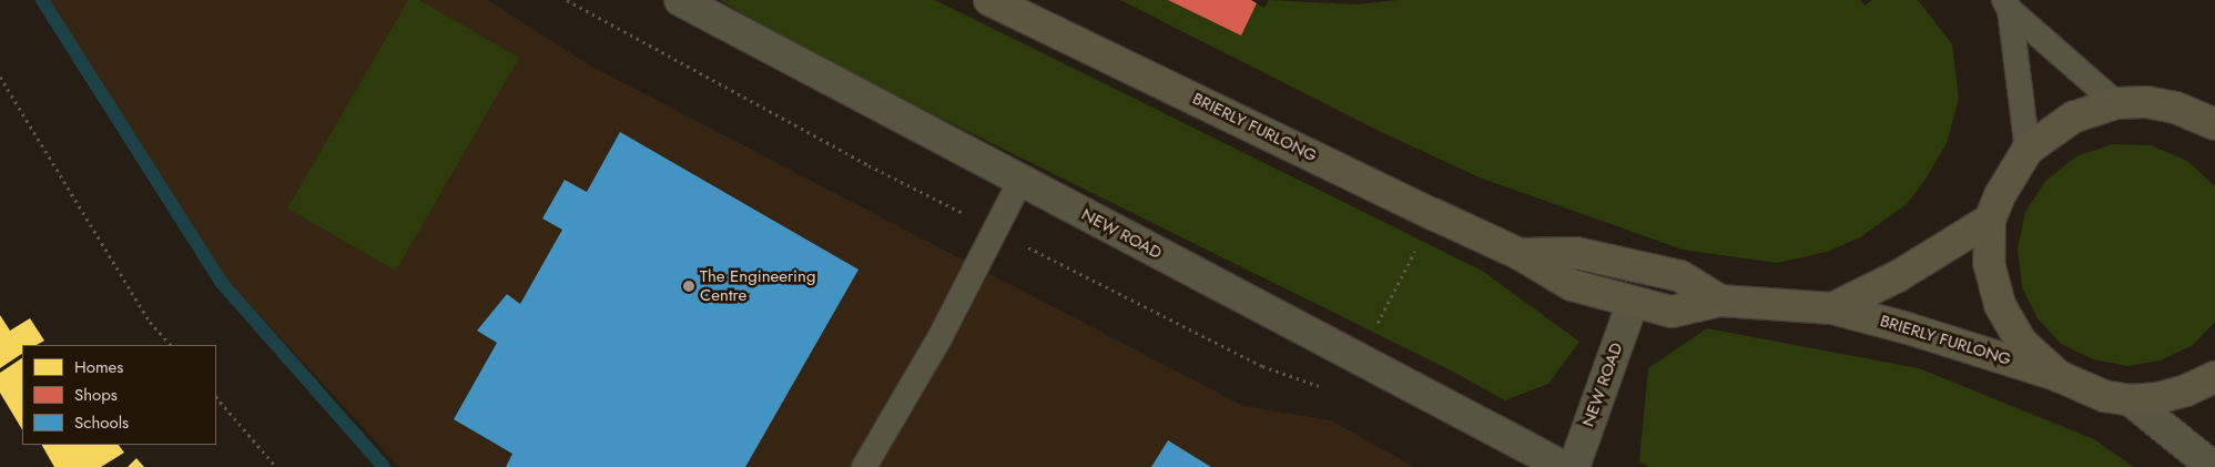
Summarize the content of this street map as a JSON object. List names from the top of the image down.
{
  "streets": {
    "street": ["BRIERLY FURLONG", "NEW ROAD"]
  },
  "crossings": [
    ["BRIERLY FURLONG", "NEW ROAD"]
  ],
  "places": ["The Engineering Centre"],
  "legend": ["Homes", "Shops", "Schools"]
}
